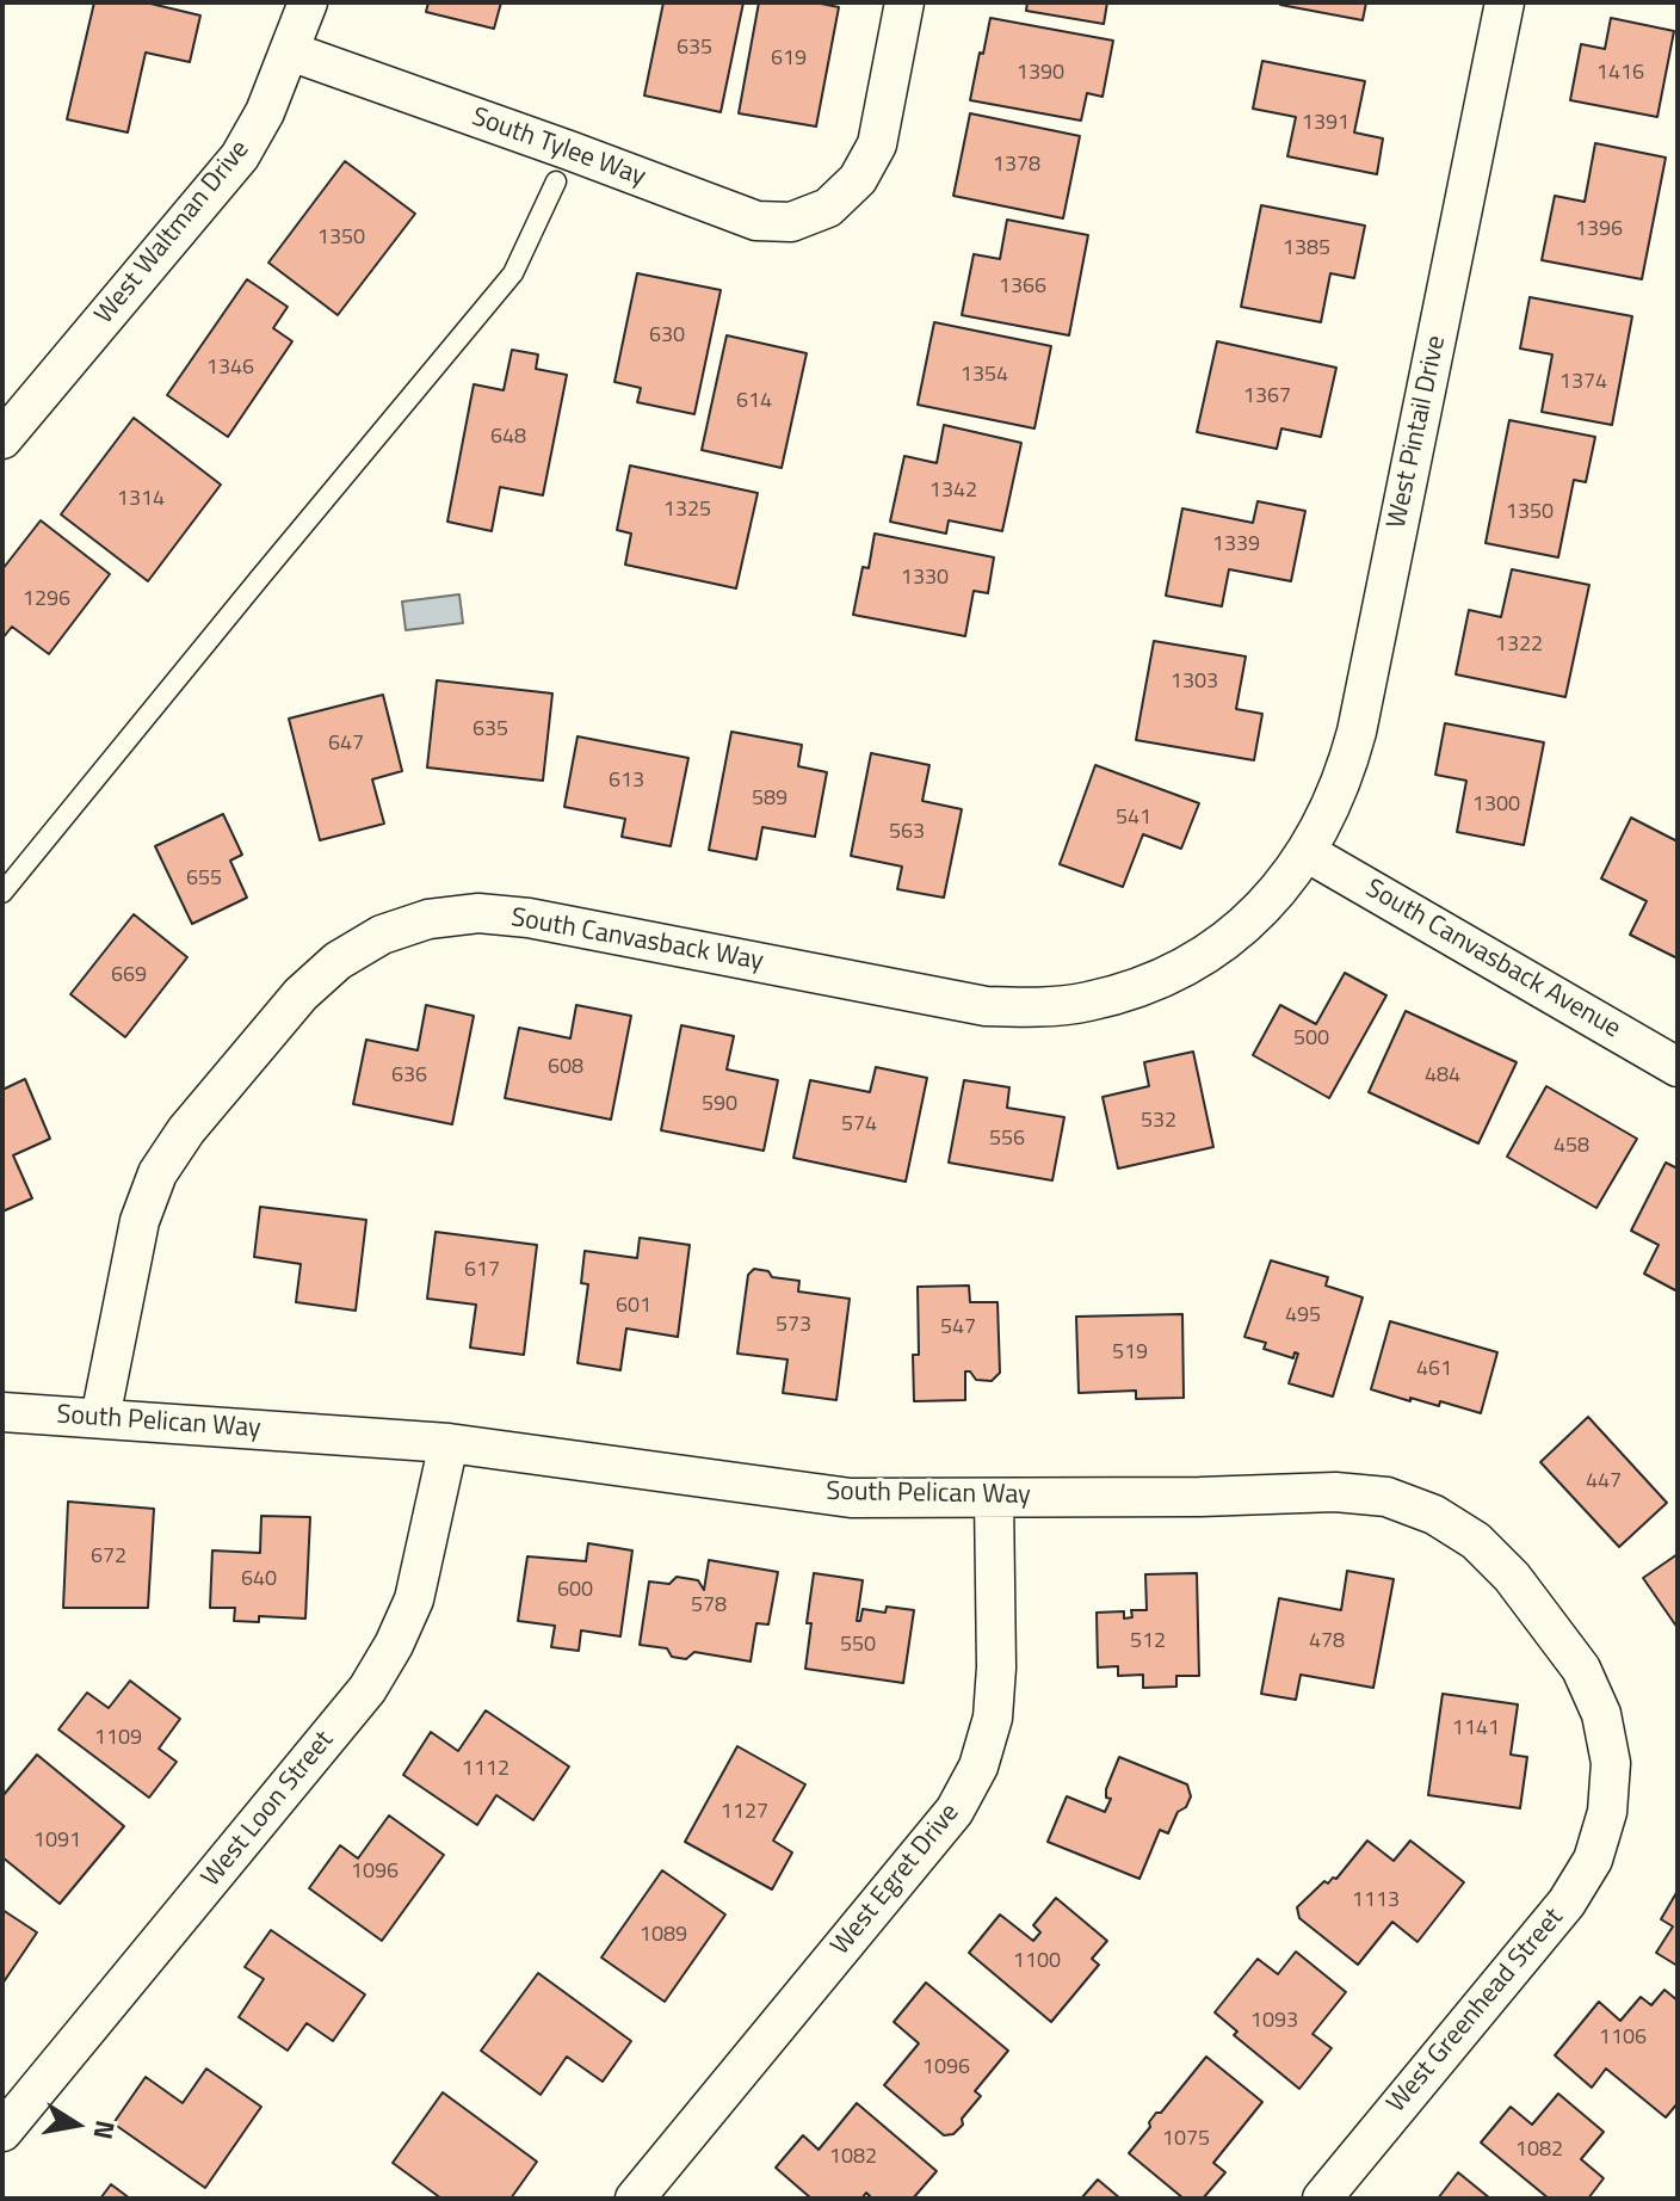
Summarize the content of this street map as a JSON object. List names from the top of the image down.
{
  "streets": {
    "street": [
      "South Tylee Way",
      "West Waltman Drive",
      "West Pintail Drive",
      "South Canvasback Way",
      "South Canvasback Avenue",
      "South Pelican Way",
      "West Loon Street",
      "West Egret Drive",
      "West Greenhead Street"
    ]
  },
  "crossings": [
    ["South Tylee Way", "West Waltman Drive"],
    ["West Pintail Drive", "South Canvasback Way"],
    ["West Pintail Drive", "South Canvasback Avenue"],
    ["South Canvasback Way", "South Canvasback Avenue"],
    ["South Canvasback Way", "South Pelican Way"],
    ["South Pelican Way", "West Loon Street"],
    ["South Pelican Way", "West Egret Drive"],
    ["South Pelican Way", "West Greenhead Street"]
  ],
  "house_numbers": [
    "635",
    "619",
    "1390",
    "1416",
    "1391",
    "1378",
    "1396",
    "1350",
    "1385",
    "1366",
    "630",
    "1346",
    "1354",
    "1374",
    "1367",
    "614",
    "648",
    "1342",
    "1314",
    "1325",
    "1350",
    "1339",
    "1330",
    "1296",
    "1322",
    "1303",
    "635",
    "647",
    "613",
    "589",
    "1300",
    "541",
    "563",
    "655",
    "669",
    "500",
    "608",
    "636",
    "484",
    "590",
    "532",
    "574",
    "556",
    "458",
    "617",
    "601",
    "495",
    "573",
    "547",
    "519",
    "461",
    "447",
    "672",
    "640",
    "600",
    "578",
    "512",
    "478",
    "550",
    "1141",
    "1109",
    "1112",
    "1127",
    "1091",
    "1096",
    "1113",
    "1089",
    "1100",
    "1093",
    "1106",
    "1096",
    "1075",
    "1082",
    "1082"
  ],
  "north": "right"
}
